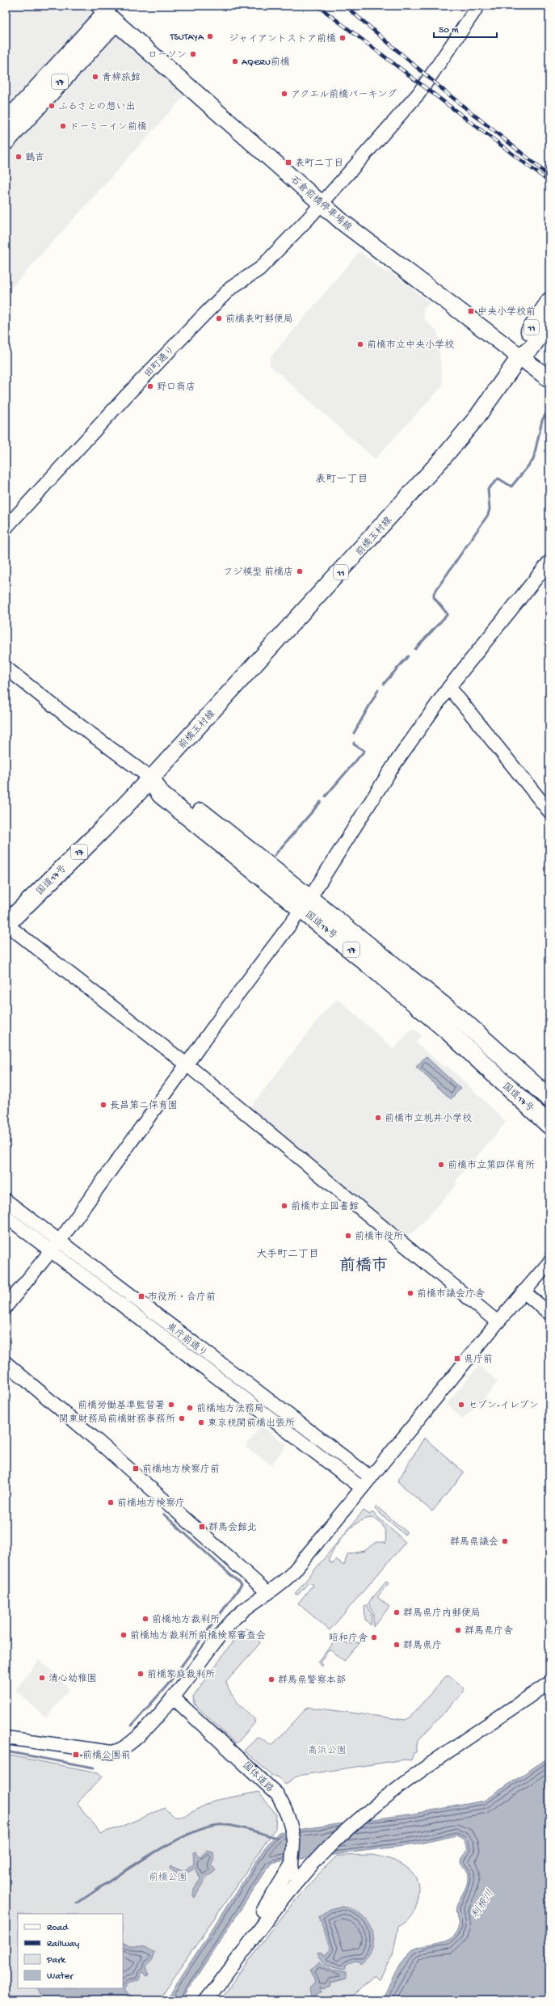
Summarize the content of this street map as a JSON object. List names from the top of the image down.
{
  "streets": {
    "highway": ["17", "国道17号"],
    "main road": ["石倉前橋停車場線", "11", "前橋玉村線"],
    "street": ["田町通り", "県庁前通り", "国体道路"]
  },
  "crossings": [
    ["17", "石倉前橋停車場線"],
    ["石倉前橋停車場線", "田町通り"],
    ["石倉前橋停車場線", "前橋玉村線"],
    ["前橋玉村線", "国道17号"]
  ],
  "districts": ["表町一丁目", "大手町二丁目", "前橋市"],
  "water": ["利根川"],
  "parks": ["高浜公園", "前橋公園"],
  "places": {
    "other": [
      "TSUTAYA",
      "ジャイアントストア前橋",
      "ローソン",
      "AQERU前橋",
      "青柳旅館",
      "アクエル前橋パーキング",
      "ふるさとの想い出",
      "ドーミーイン前橋",
      "鶴吉",
      "前橋表町郵便局",
      "前橋市立中央小学校",
      "野口商店",
      "フジ模型 前橋店",
      "長昌第二保育園",
      "前橋市立桃井小学校",
      "前橋市立第四保育所",
      "前橋市立図書館",
      "前橋市役所",
      "前橋市議会庁舎",
      "前橋労働基準監督署",
      "セブン-イレブン",
      "前橋地方法務局",
      "関東財務局前橋財務事務所",
      "東京税関前橋出張所",
      "前橋地方検察庁",
      "群馬県議会",
      "群馬県庁内郵便局",
      "前橋地方裁判所",
      "群馬県庁舎",
      "前橋地方裁判所前橋検察審査会",
      "昭和庁舎",
      "群馬県庁",
      "前橋家庭裁判所",
      "清心幼稚園",
      "群馬県警察本部"
    ],
    "transit": [
      "表町二丁目",
      "中央小学校前",
      "市役所・合庁前",
      "県庁前",
      "前橋地方検察庁前",
      "群馬会館北",
      "前橋公園前"
    ]
  },
  "legend": [
    "Road",
    "Railway",
    "Park",
    "Water"
  ],
  "scale_bar": "50 m"
}
